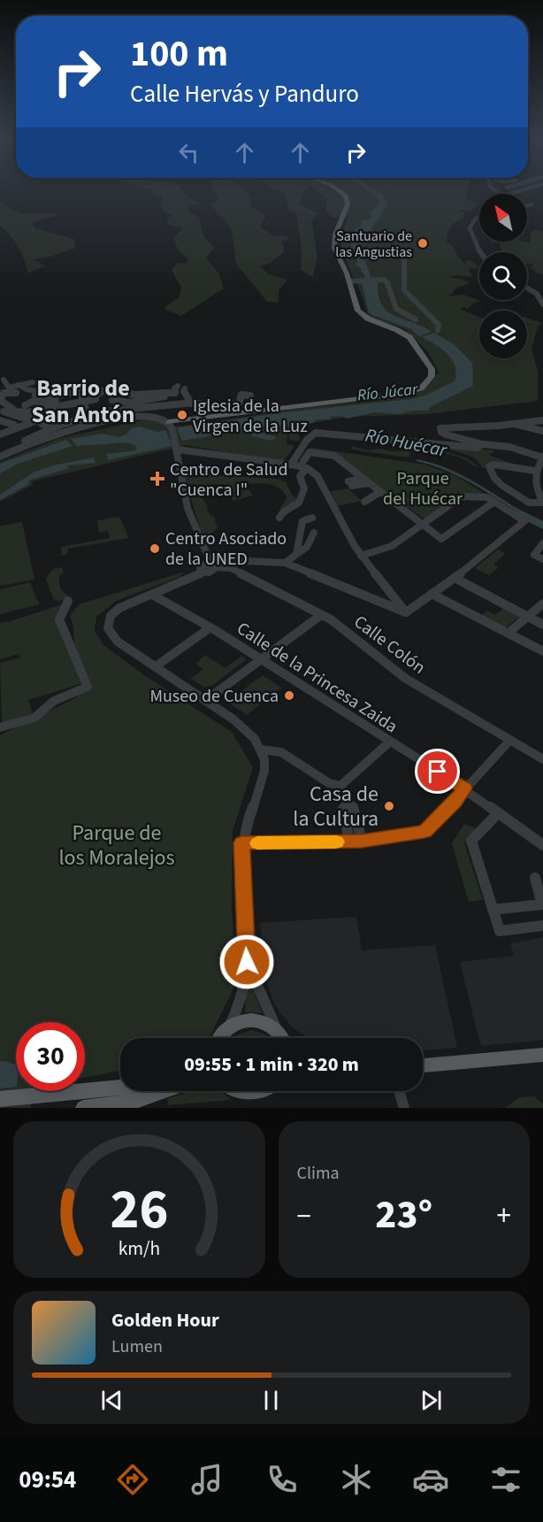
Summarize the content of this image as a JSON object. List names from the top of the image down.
{
  "streets": {
    "street": ["Calle Colón", "Calle de la Princesa Zaida"]
  },
  "districts": ["Barrio de San Antón"],
  "water": ["Río Júcar", "Río Huécar"],
  "parks": ["Parque del Huécar", "Parque de los Moralejos"],
  "places": {
    "other": [
      "Santuario de las Angustias",
      "Iglesia de la Virgen de la Luz",
      "Centro Asociado de la UNED",
      "Museo de Cuenca",
      "Casa de la Cultura"
    ],
    "health": ["Centro de Salud \"Cuenca I\""]
  },
  "north": "top left",
  "page": {
    "turn": ["100 m", "Calle Hervás y Panduro"],
    "limit": "30",
    "trip": "09:55 · 1 min · 320 m",
    "tile": "Clima",
    "heat": ["−", "23°", "+"],
    "song": ["Golden Hour", "Lumen"],
    "tabs": "09:54",
    "gauge": ["26", "km/h"]
  }
}
